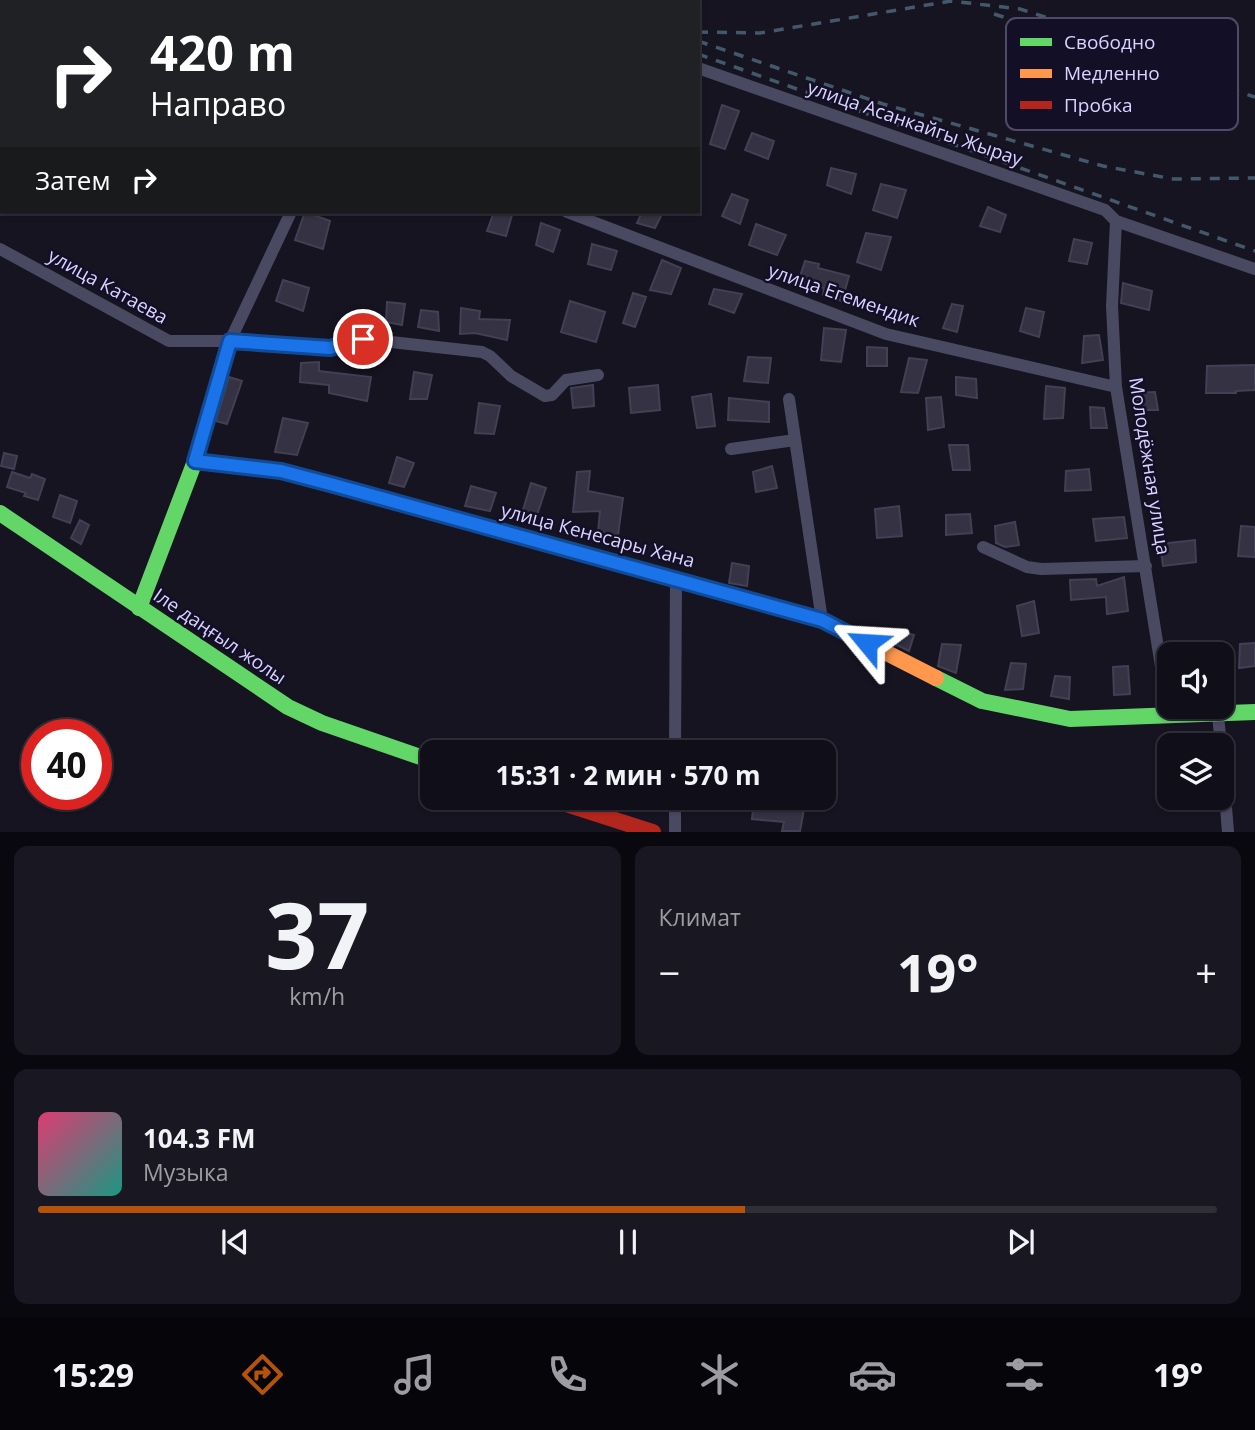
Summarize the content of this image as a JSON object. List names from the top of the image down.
{
  "streets": {
    "street": [
      "улица Асанкайгы Жырау",
      "улица Катаева",
      "улица Егемендик",
      "Молодёжная улица",
      "улица Кенесары Хана",
      "Іле даңғыл жолы"
    ]
  },
  "crossings": [
    ["улица Асанкайгы Жырау", "Молодёжная улица"],
    ["улица Егемендик", "Молодёжная улица"]
  ],
  "legend": ["Свободно", "Медленно", "Пробка"],
  "page": {
    "turn": ["420 m", "Направо"],
    "then": "Затем",
    "limit": "40",
    "trip": "15:31 · 2 мин · 570 m",
    "tile": [
      ["37", "km/h"],
      "Климат"
    ],
    "heat": ["−", "19°", "+"],
    "song": ["104.3 FM", "Музыка"],
    "tabs": ["15:29", "19°"]
  }
}
